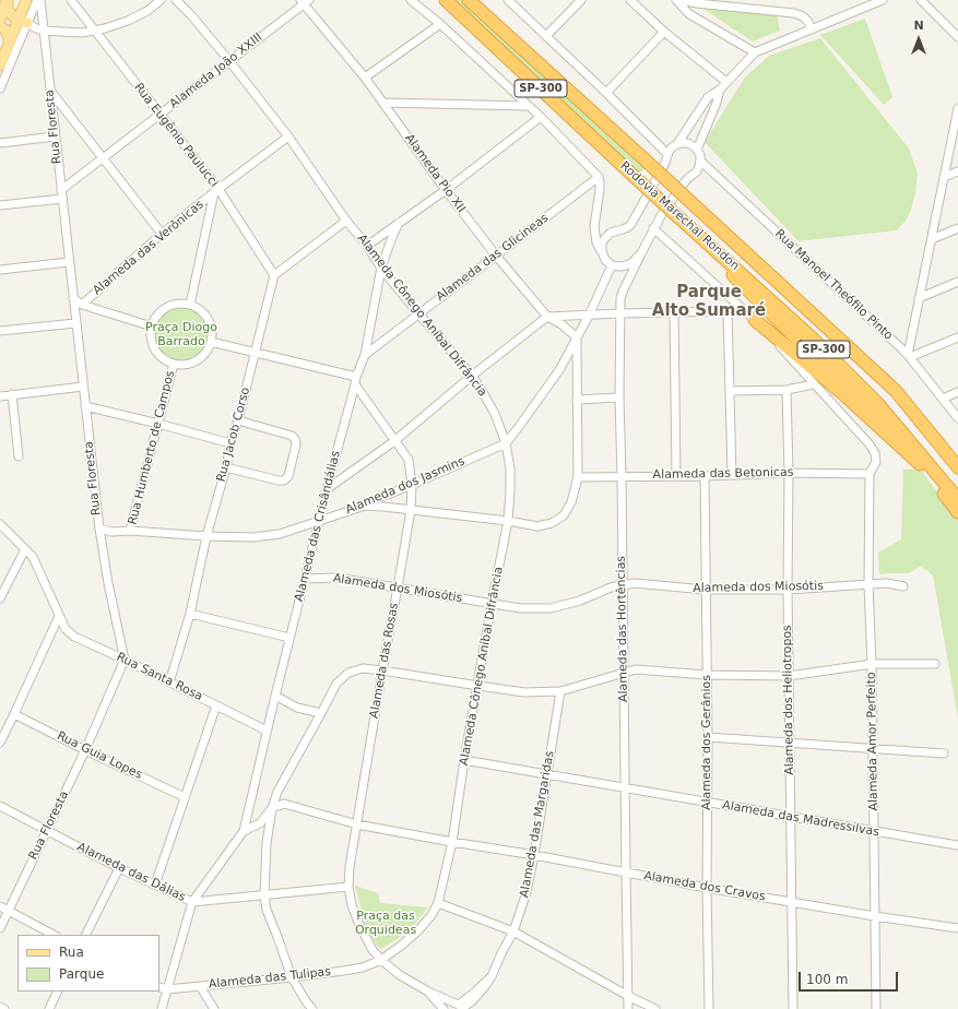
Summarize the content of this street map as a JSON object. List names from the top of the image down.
{
  "streets": {
    "highway": ["SP-300", "Rodovia Marechal Rondon"],
    "street": [
      "Alameda João XXIII",
      "Rua Floresta",
      "Rua Eugênio Paulucci",
      "Alameda Pio XII",
      "Alameda das Verônicas",
      "Alameda das Glicineas",
      "Rua Manoel Theófilo Pinto",
      "Alameda Cônego Aníbal Difrância",
      "Rua Jacob Corso",
      "Rua Humberto de Campos",
      "Alameda das Betonicas",
      "Alameda dos Jasmins",
      "Alameda das Crisândálias",
      "Alameda dos Miosótis",
      "Alameda das Hortências",
      "Alameda das Rosas",
      "Rua Santa Rosa",
      "Alameda dos Heliotropos",
      "Alameda Amor Perfeito",
      "Alameda dos Gerânios",
      "Rua Guia Lopes",
      "Alameda das Madressilvas",
      "Alameda das Margaridas",
      "Alameda das Dálias",
      "Alameda dos Cravos",
      "Alameda das Tulipas"
    ]
  },
  "crossings": [
    ["Alameda João XXIII", "Rua Floresta"],
    ["Alameda João XXIII", "Rua Eugênio Paulucci"],
    ["Alameda João XXIII", "Alameda Pio XII"],
    ["Alameda João XXIII", "Alameda Cônego Aníbal Difrância"],
    ["Rua Floresta", "Alameda das Verônicas"],
    ["Rua Floresta", "Alameda dos Jasmins"],
    ["Rua Floresta", "Rua Santa Rosa"],
    ["Rua Floresta", "Rua Guia Lopes"],
    ["Rua Floresta", "Alameda das Dálias"],
    ["Rua Eugênio Paulucci", "Alameda das Verônicas"],
    ["Rua Eugênio Paulucci", "Rua Jacob Corso"],
    ["Alameda Pio XII", "Alameda das Glicineas"],
    ["Alameda Pio XII", "Alameda dos Jasmins"],
    ["Alameda das Verônicas", "Alameda Cônego Aníbal Difrância"],
    ["Alameda das Glicineas", "Alameda Cônego Aníbal Difrância"],
    ["Alameda das Glicineas", "Alameda das Crisândálias"],
    ["Alameda Cônego Aníbal Difrância", "Alameda dos Jasmins"],
    ["Alameda Cônego Aníbal Difrância", "Alameda das Crisândálias"],
    ["Alameda Cônego Aníbal Difrância", "Alameda dos Miosótis"],
    ["Alameda Cônego Aníbal Difrância", "Alameda das Madressilvas"],
    ["Alameda Cônego Aníbal Difrância", "Alameda dos Cravos"],
    ["Alameda Cônego Aníbal Difrância", "Alameda das Tulipas"],
    ["Rua Jacob Corso", "Alameda dos Jasmins"],
    ["Rua Jacob Corso", "Rua Santa Rosa"],
    ["Rua Humberto de Campos", "Alameda dos Jasmins"],
    ["Alameda das Betonicas", "Alameda das Hortências"],
    ["Alameda das Betonicas", "Alameda dos Heliotropos"],
    ["Alameda das Betonicas", "Alameda Amor Perfeito"],
    ["Alameda das Betonicas", "Alameda dos Gerânios"],
    ["Alameda dos Jasmins", "Alameda das Crisândálias"],
    ["Alameda dos Jasmins", "Alameda das Rosas"],
    ["Alameda das Crisândálias", "Alameda dos Miosótis"],
    ["Alameda das Crisândálias", "Alameda das Rosas"],
    ["Alameda das Crisândálias", "Rua Santa Rosa"],
    ["Alameda dos Miosótis", "Alameda das Hortências"],
    ["Alameda dos Miosótis", "Alameda das Rosas"],
    ["Alameda dos Miosótis", "Alameda dos Heliotropos"],
    ["Alameda dos Miosótis", "Alameda Amor Perfeito"],
    ["Alameda dos Miosótis", "Alameda dos Gerânios"],
    ["Alameda das Hortências", "Alameda das Madressilvas"],
    ["Alameda das Hortências", "Alameda dos Cravos"],
    ["Alameda das Rosas", "Alameda das Dálias"],
    ["Alameda das Rosas", "Alameda dos Cravos"],
    ["Alameda das Rosas", "Alameda das Tulipas"],
    ["Alameda dos Heliotropos", "Alameda das Madressilvas"],
    ["Alameda dos Heliotropos", "Alameda dos Cravos"],
    ["Alameda Amor Perfeito", "Alameda das Madressilvas"],
    ["Alameda Amor Perfeito", "Alameda dos Cravos"],
    ["Alameda dos Gerânios", "Alameda das Madressilvas"],
    ["Alameda dos Gerânios", "Alameda dos Cravos"],
    ["Alameda das Madressilvas", "Alameda das Margaridas"],
    ["Alameda das Margaridas", "Alameda dos Cravos"]
  ],
  "districts": ["Parque Alto Sumaré"],
  "parks": ["Praça Diogo Barrado", "Praça das Orquideas"],
  "legend": ["Rua", "Parque"],
  "scale_bar": "100 m",
  "north": "top"
}
